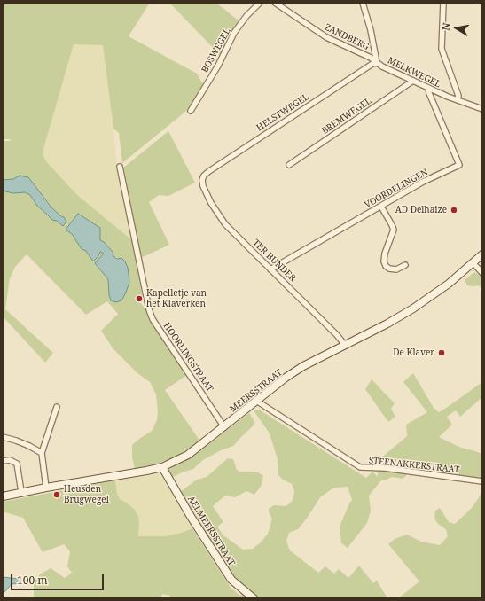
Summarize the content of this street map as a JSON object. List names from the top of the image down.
{
  "streets": {
    "main road": ["MEERSSTRAAT", "AELMEERSSTRAAT"],
    "street": [
      "ZANDBERG",
      "BOSWEGEL",
      "MELKWEGEL",
      "HELSTWEGEL",
      "BREMWEGEL",
      "VOORDELINGEN",
      "TER BUNDER",
      "HOORLINGSTRAAT",
      "STEENAKKERSTRAAT"
    ]
  },
  "crossings": [
    ["ZANDBERG", "MELKWEGEL"],
    ["ZANDBERG", "HELSTWEGEL"],
    ["MELKWEGEL", "HELSTWEGEL"],
    ["MELKWEGEL", "BREMWEGEL"],
    ["MELKWEGEL", "VOORDELINGEN"],
    ["HELSTWEGEL", "TER BUNDER"],
    ["VOORDELINGEN", "TER BUNDER"],
    ["TER BUNDER", "MEERSSTRAAT"],
    ["HOORLINGSTRAAT", "MEERSSTRAAT"],
    ["MEERSSTRAAT", "STEENAKKERSTRAAT"],
    ["MEERSSTRAAT", "AELMEERSSTRAAT"]
  ],
  "places": [
    "AD Delhaize",
    "Kapelletje van het Klaverken",
    "De Klaver",
    "Heusden Brugwegel"
  ],
  "scale_bar": "100 m",
  "north": "left"
}
